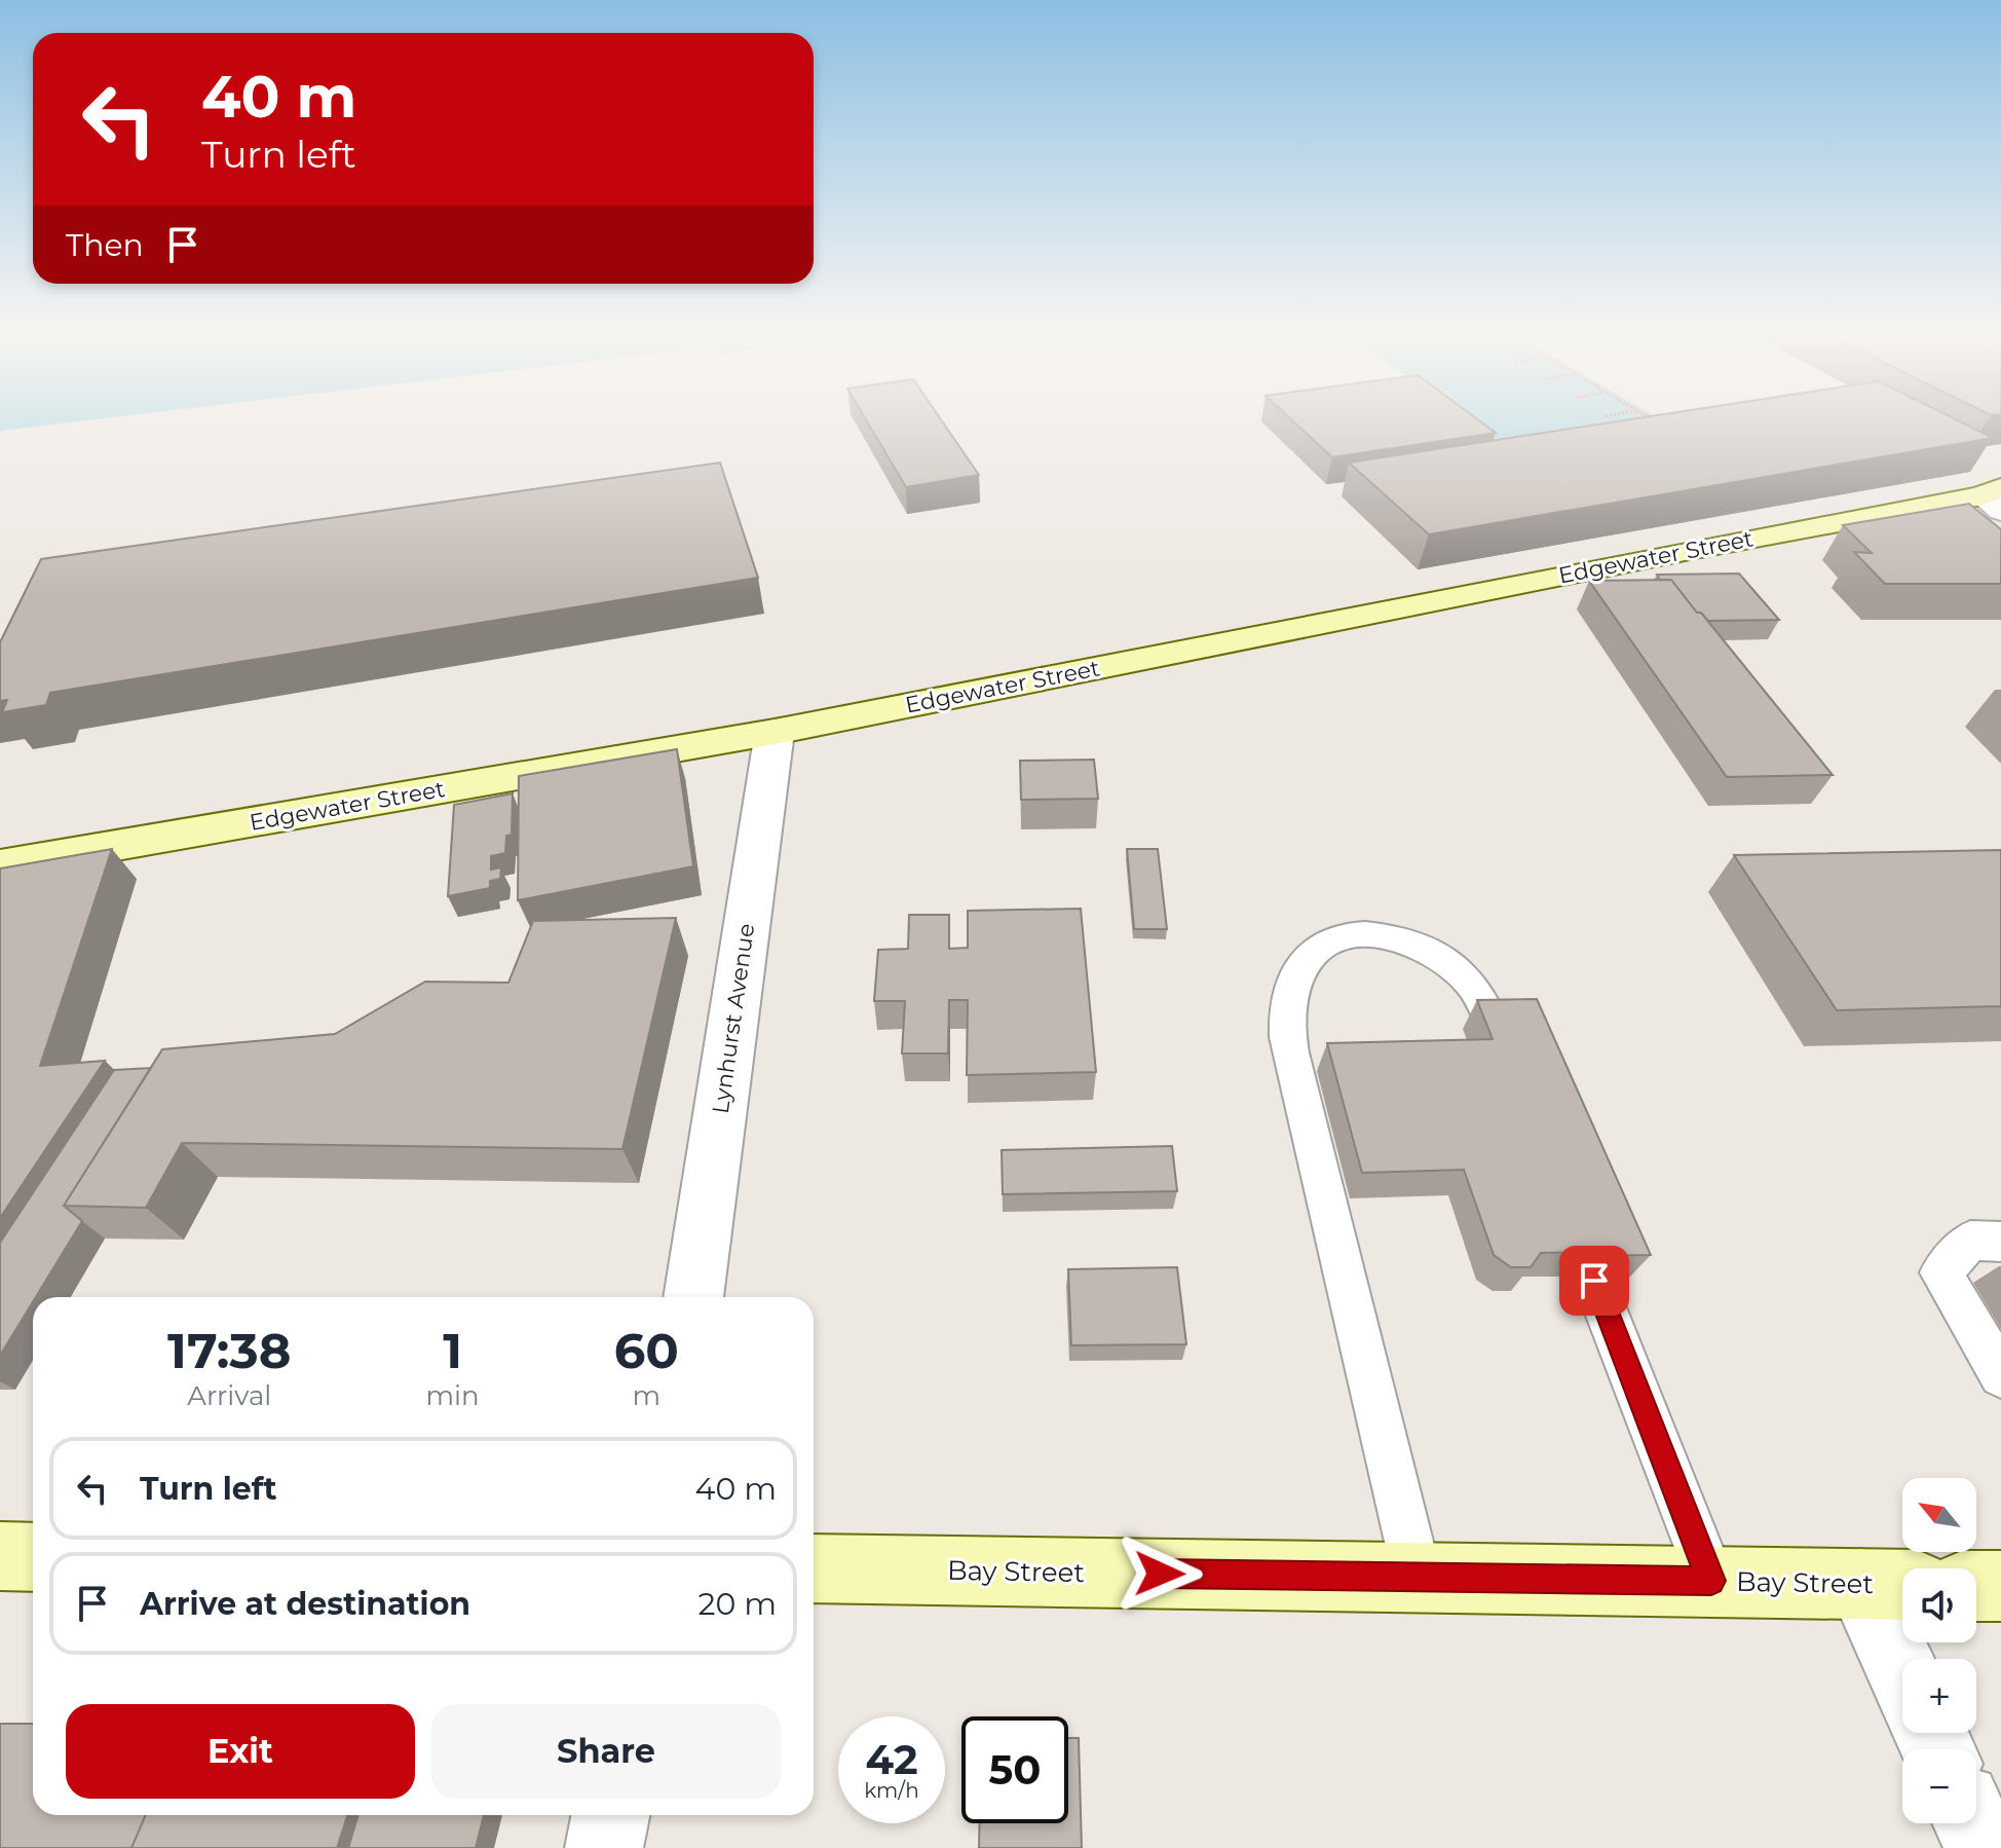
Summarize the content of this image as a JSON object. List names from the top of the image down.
{
  "streets": {
    "street": ["Edgewater Street", "Lynhurst Avenue", "Bay Street"]
  },
  "crossings": [
    ["Edgewater Street", "Lynhurst Avenue"]
  ],
  "north": "top left",
  "page": {
    "turn": ["40 m", "Turn left"],
    "then": "Then",
    "eta": [
      "17:38",
      "Arrival",
      "1",
      "min",
      "60",
      "m"
    ],
    "list": [
      {
        "name": "Turn left",
        "value": "40 m"
      },
      {
        "name": "Arrive at destination",
        "value": "20 m"
      }
    ],
    "map_buttons": ["+", "−"],
    "buttons": ["Exit", "Share"],
    "speed": "42 km/h",
    "limit": "50"
  }
}
